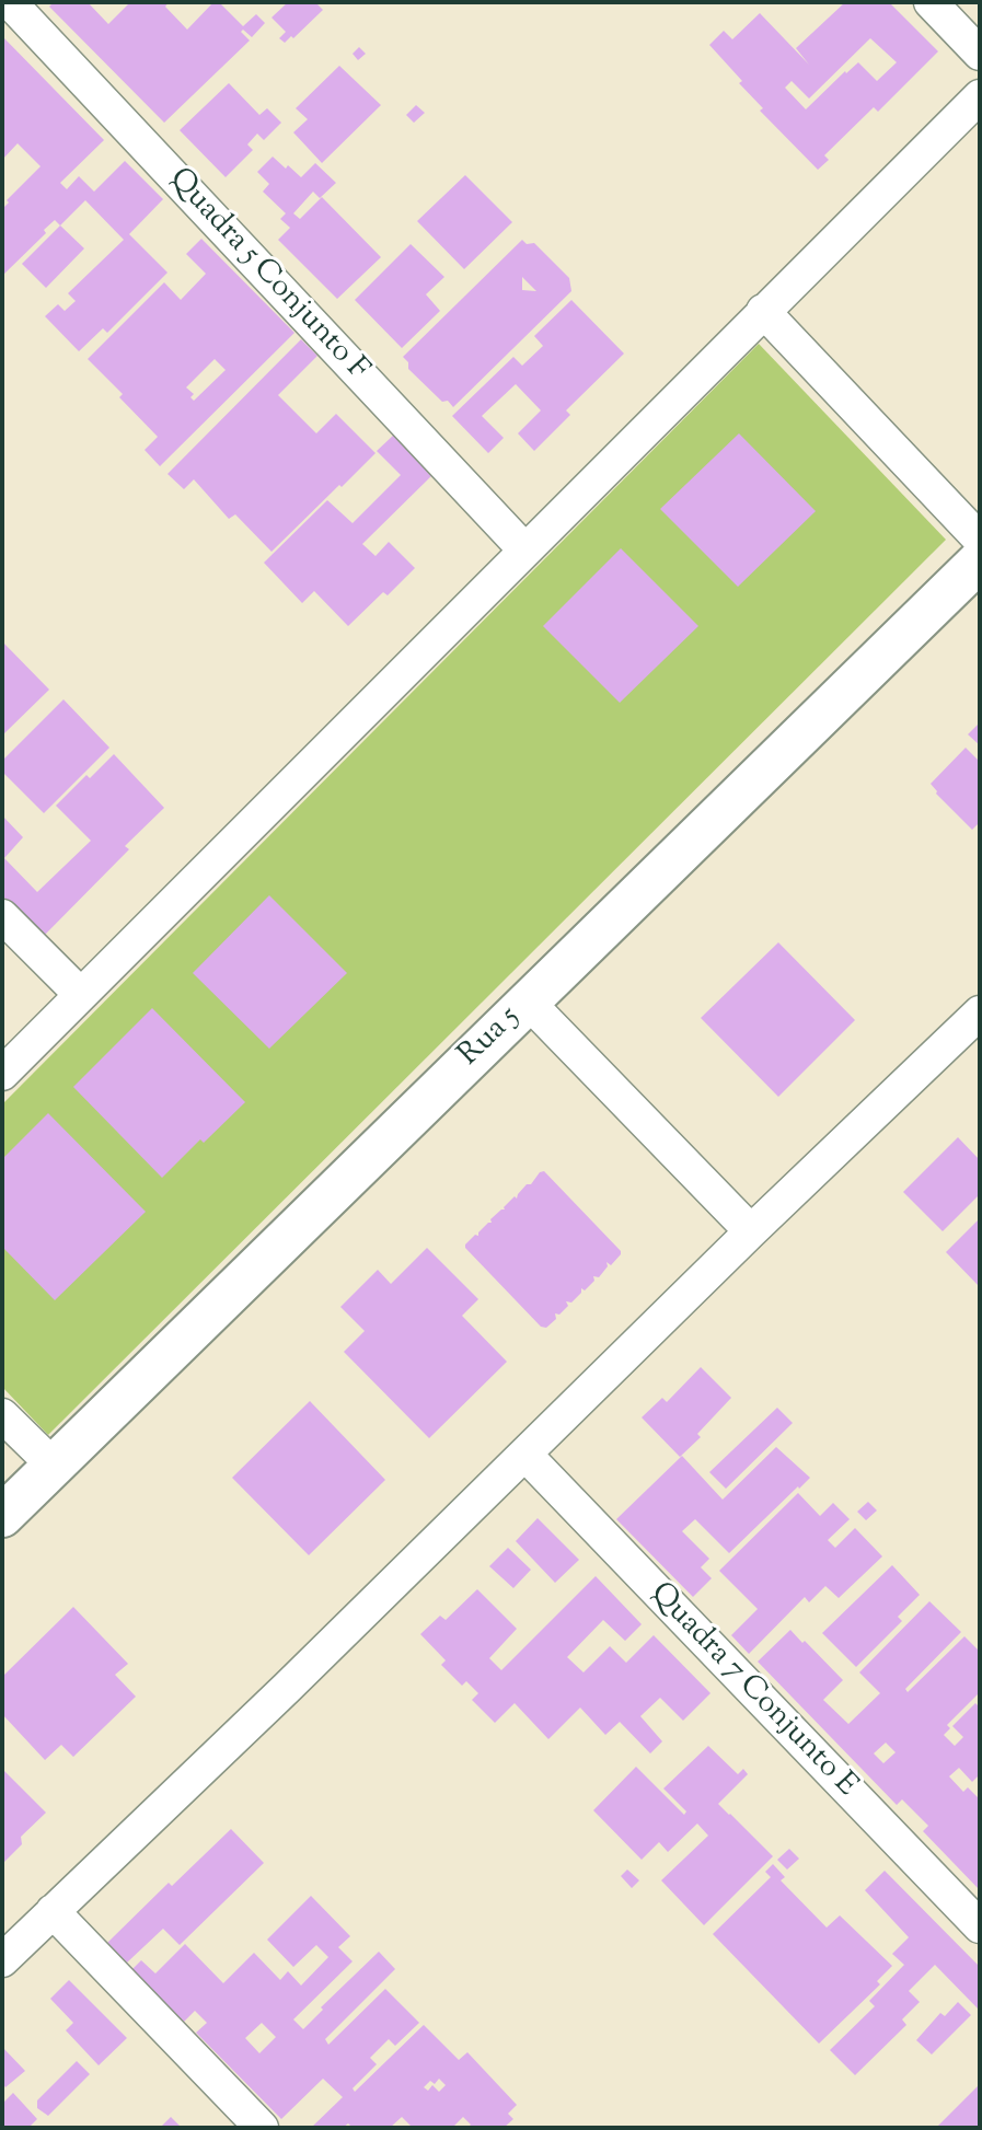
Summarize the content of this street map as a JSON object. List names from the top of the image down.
{
  "streets": {
    "street": ["Quadra 5 Conjunto F", "Rua 5", "Quadra 7 Conjunto E"]
  }
}
